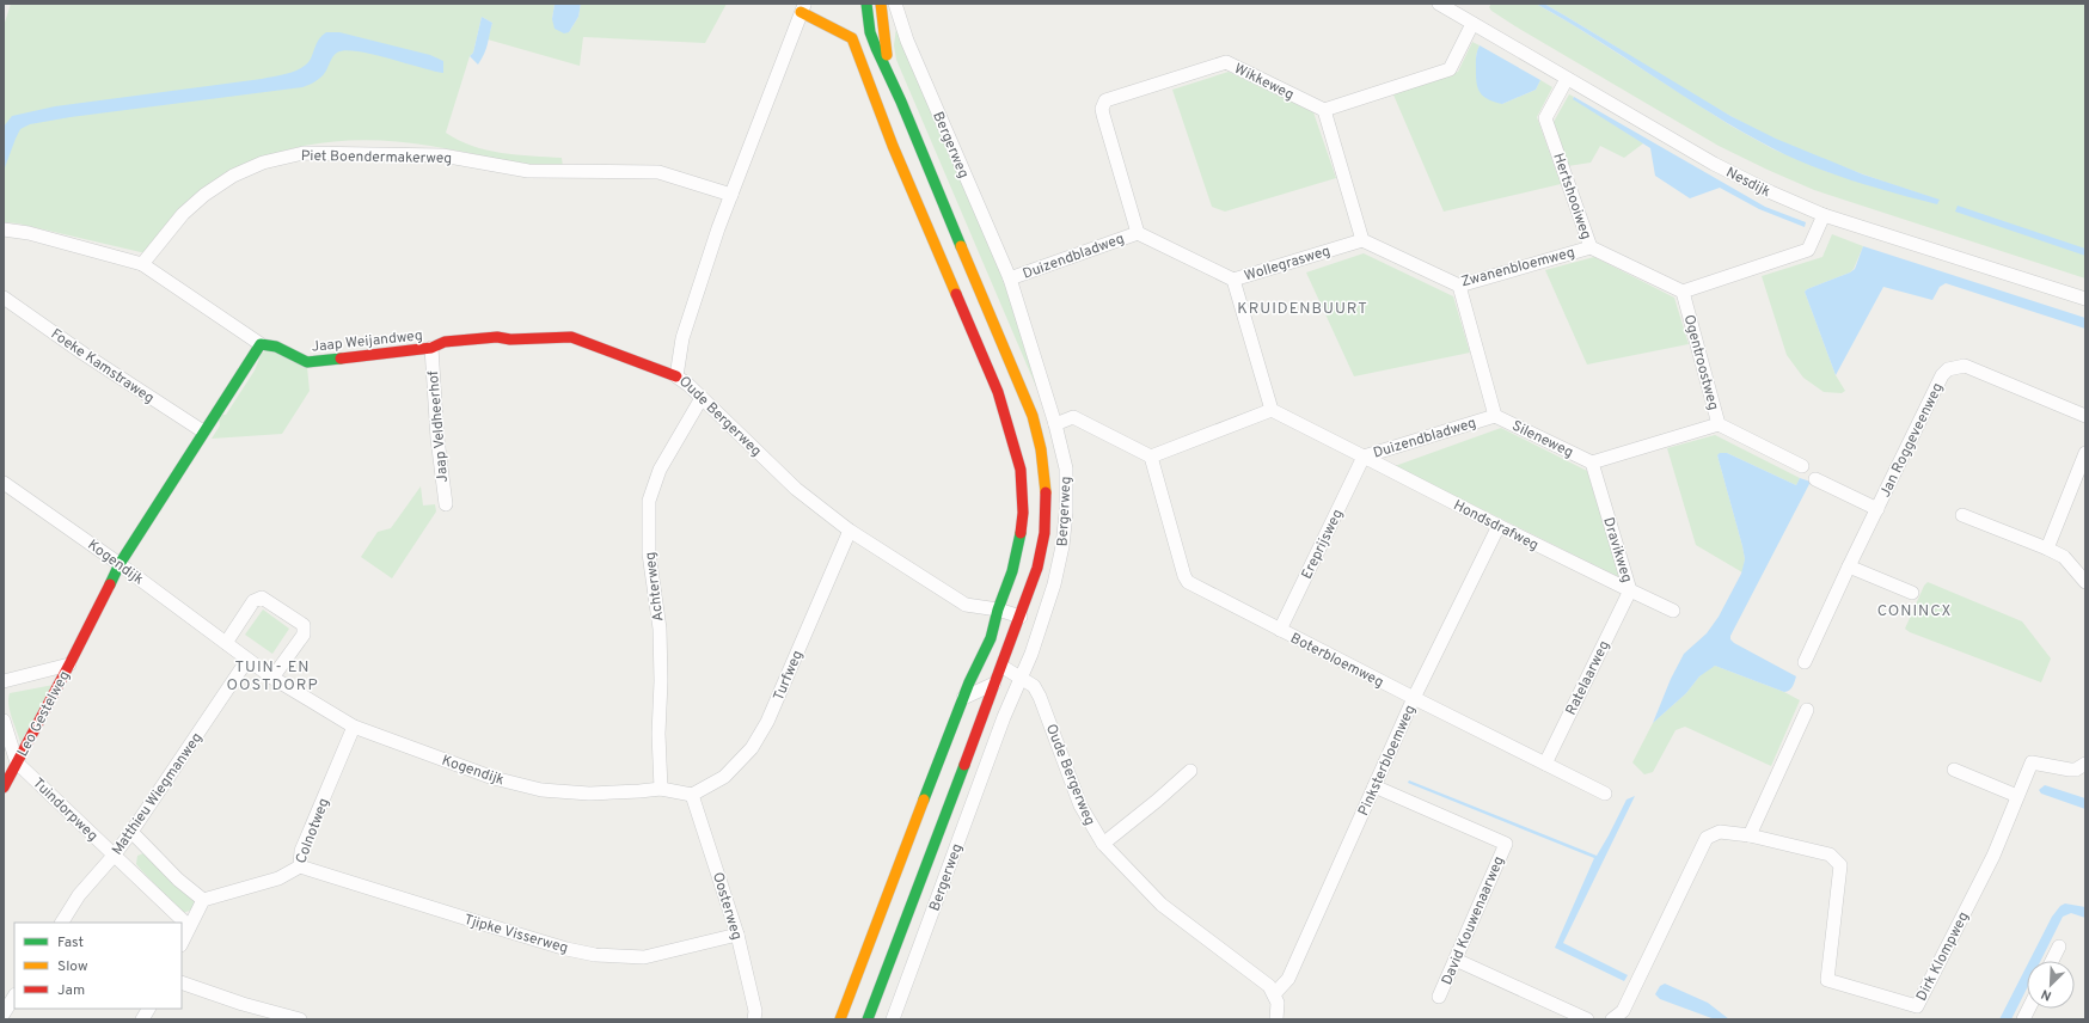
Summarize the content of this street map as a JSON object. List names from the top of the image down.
{
  "streets": {
    "street": [
      "Wikkeweg",
      "Bergerweg",
      "Piet Boendermakerweg",
      "Nesdijk",
      "Hertshooiweg",
      "Duizendbladweg",
      "Wollegrasweg",
      "Zwanenbloemweg",
      "Jaap Weijandweg",
      "Ogentroostweg",
      "Foeke Kamstraweg",
      "Oude Bergerweg",
      "Jaap Veldheerhof",
      "Sileneweg",
      "Jan Roggeveenweg",
      "Hondsdrafweg",
      "Ereprijsweg",
      "Dravikweg",
      "Kogendijk",
      "Achterweg",
      "Boterbloemweg",
      "Turfweg",
      "Ratelaarweg",
      "Leo Gestelweg",
      "Pinksterbloemweg",
      "Matthieu Wiegmanweg",
      "Tuindorpweg",
      "Colnotweg",
      "Oosterweg",
      "David Kouwenaarweg",
      "Tjipke Visserweg",
      "Dirk Klompweg"
    ]
  },
  "crossings": [
    ["Wikkeweg", "Duizendbladweg"],
    ["Wikkeweg", "Wollegrasweg"],
    ["Bergerweg", "Duizendbladweg"],
    ["Bergerweg", "Oude Bergerweg"],
    ["Piet Boendermakerweg", "Oude Bergerweg"],
    ["Nesdijk", "Hertshooiweg"],
    ["Hertshooiweg", "Zwanenbloemweg"],
    ["Hertshooiweg", "Ogentroostweg"],
    ["Duizendbladweg", "Wollegrasweg"],
    ["Duizendbladweg", "Sileneweg"],
    ["Duizendbladweg", "Hondsdrafweg"],
    ["Duizendbladweg", "Ereprijsweg"],
    ["Wollegrasweg", "Zwanenbloemweg"],
    ["Zwanenbloemweg", "Sileneweg"],
    ["Jaap Weijandweg", "Oude Bergerweg"],
    ["Jaap Weijandweg", "Jaap Veldheerhof"],
    ["Oude Bergerweg", "Achterweg"],
    ["Oude Bergerweg", "Turfweg"],
    ["Oude Bergerweg", "Pinksterbloemweg"],
    ["Sileneweg", "Dravikweg"],
    ["Hondsdrafweg", "Ereprijsweg"],
    ["Hondsdrafweg", "Dravikweg"],
    ["Hondsdrafweg", "Ratelaarweg"],
    ["Hondsdrafweg", "Pinksterbloemweg"],
    ["Ereprijsweg", "Boterbloemweg"],
    ["Dravikweg", "Ratelaarweg"],
    ["Kogendijk", "Achterweg"],
    ["Kogendijk", "Turfweg"],
    ["Kogendijk", "Leo Gestelweg"],
    ["Kogendijk", "Matthieu Wiegmanweg"],
    ["Kogendijk", "Colnotweg"],
    ["Kogendijk", "Oosterweg"],
    ["Boterbloemweg", "Ratelaarweg"],
    ["Boterbloemweg", "Pinksterbloemweg"],
    ["Turfweg", "Oosterweg"],
    ["Leo Gestelweg", "Tuindorpweg"],
    ["Pinksterbloemweg", "David Kouwenaarweg"],
    ["Matthieu Wiegmanweg", "Tuindorpweg"],
    ["Colnotweg", "Tjipke Visserweg"],
    ["Oosterweg", "Tjipke Visserweg"]
  ],
  "districts": ["KRUIDENBUURT", "CONINCX", "TUIN- EN OOSTDORP"],
  "legend": ["Fast", "Slow", "Jam"],
  "north": "bottom left"
}
